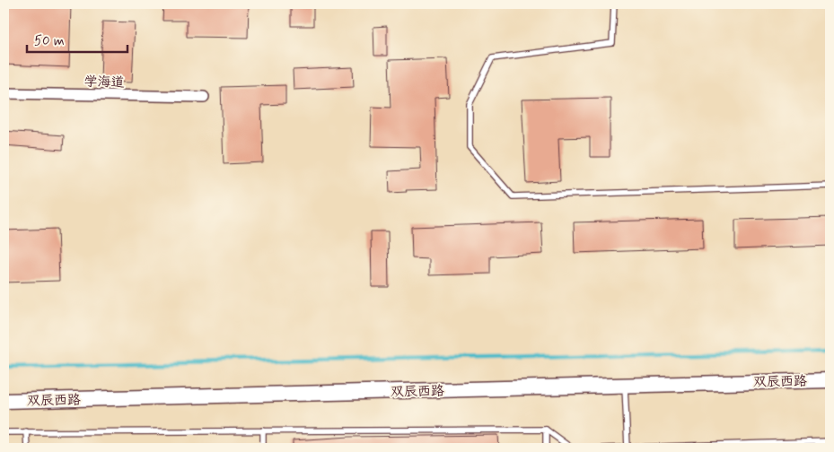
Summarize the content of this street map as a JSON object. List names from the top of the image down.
{
  "streets": {
    "main road": ["双辰西路"],
    "street": ["学海道"]
  },
  "scale_bar": "50 m"
}
